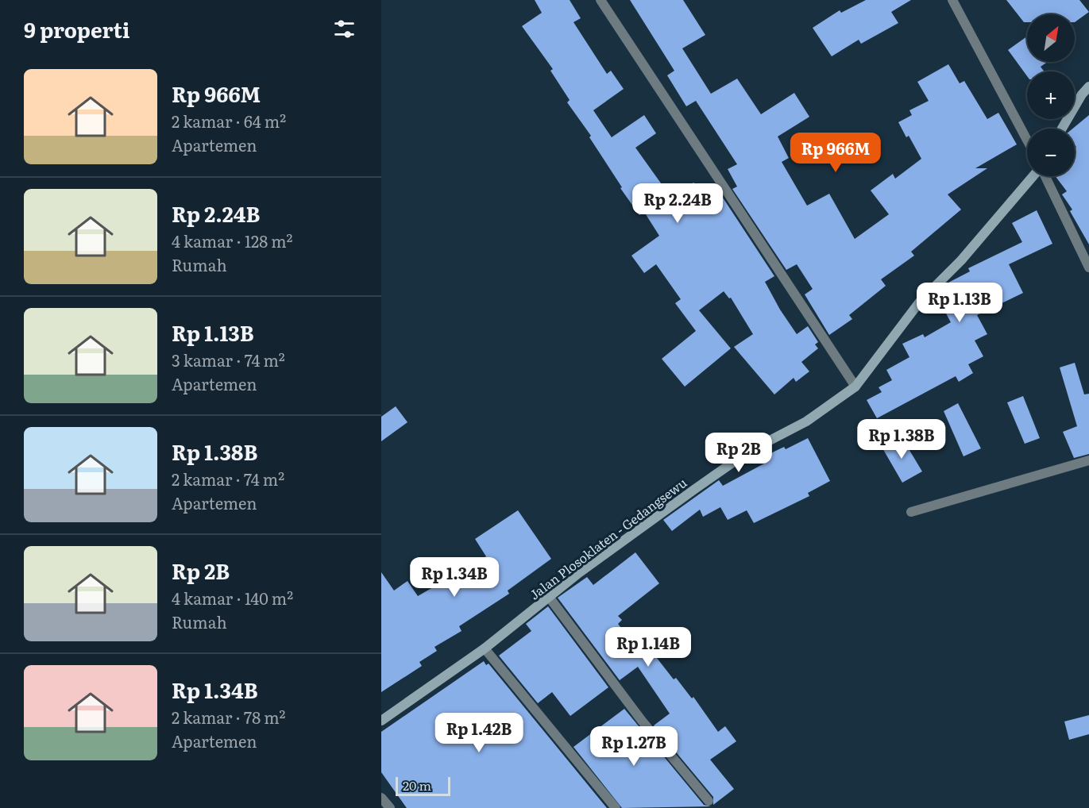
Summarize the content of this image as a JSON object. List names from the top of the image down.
{
  "streets": {
    "main road": ["Jalan Plosoklaten - Gedangsewu"]
  },
  "scale_bar": "20 m",
  "north": "top right",
  "page": {
    "heading": "9 properti",
    "map_buttons": ["+", "−"],
    "list": [
      {
        "name": "Rp 966M",
        "note": "2 kamar · 64 m² · Apartemen"
      },
      {
        "name": "Rp 2.24B",
        "note": "4 kamar · 128 m² · Rumah"
      },
      {
        "name": "Rp 1.13B",
        "note": "3 kamar · 74 m² · Apartemen"
      },
      {
        "name": "Rp 1.38B",
        "note": "2 kamar · 74 m² · Apartemen"
      },
      {
        "name": "Rp 2B",
        "note": "4 kamar · 140 m² · Rumah"
      },
      {
        "name": "Rp 1.34B",
        "note": "2 kamar · 78 m² · Apartemen"
      }
    ],
    "price": [
      "Rp 966M",
      "Rp 2.24B",
      "Rp 1.13B",
      "Rp 1.38B",
      "Rp 2B",
      "Rp 1.34B",
      "Rp 1.14B",
      "Rp 1.42B",
      "Rp 1.27B"
    ],
    "scale": "20 m"
  }
}
